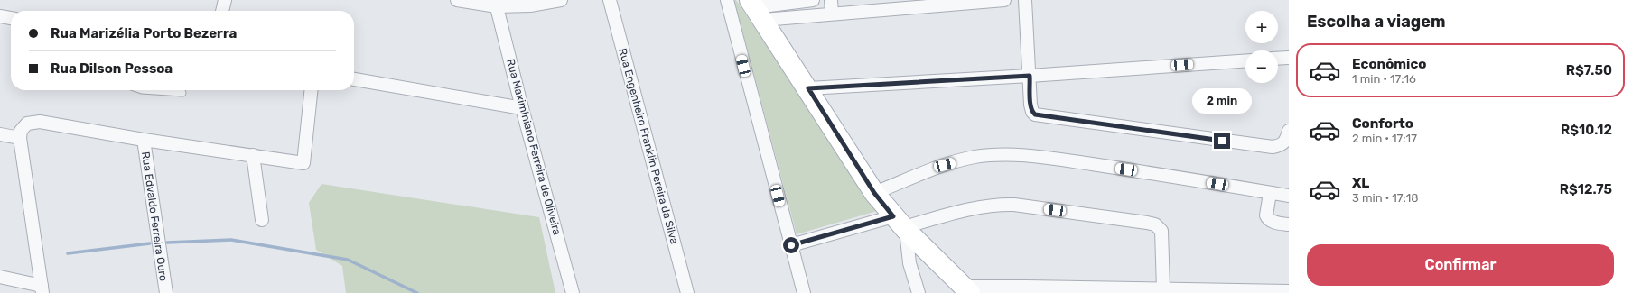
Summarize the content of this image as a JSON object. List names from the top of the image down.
{
  "streets": {
    "street": ["Rua Engenheiro Franklin Pereira da Silva", "Rua Maximiniano Ferreira de Oliveira", "Rua Edvaldo Ferreira Ouro"]
  },
  "page": {
    "heading": "Escolha a viagem",
    "map_buttons": ["+", "−"],
    "banner": ["Rua Marizélia Porto Bezerra", "Rua Dilson Pessoa"],
    "list": [
      {
        "name": "Econômico",
        "note": "1 min · 17:16",
        "value": "R$7.50"
      },
      {
        "name": "Conforto",
        "note": "2 min · 17:17",
        "value": "R$10.12"
      },
      {
        "name": "XL",
        "note": "3 min · 17:18",
        "value": "R$12.75"
      }
    ],
    "bubble": "2 min",
    "buttons": "Confirmar"
  }
}
